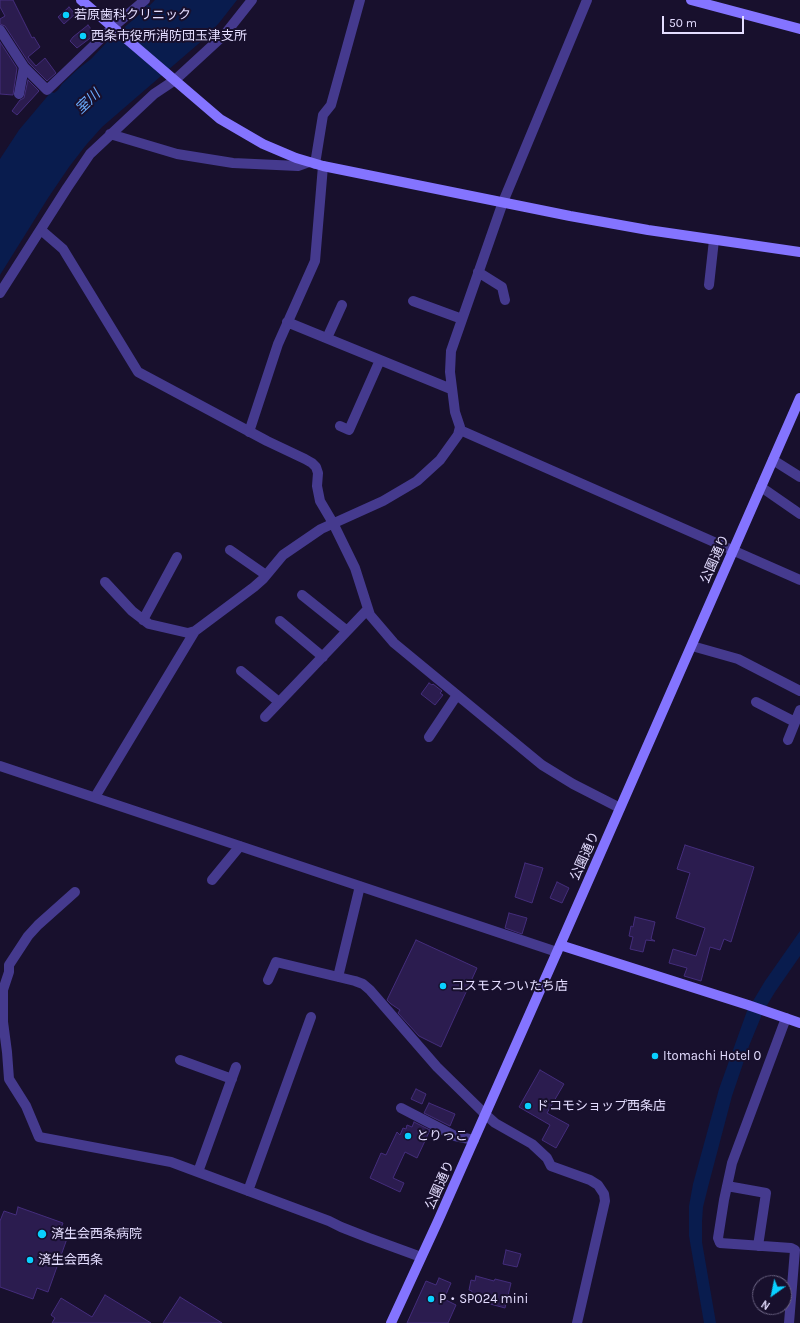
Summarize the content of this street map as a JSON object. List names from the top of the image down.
{
  "streets": {
    "street": ["公園通り"]
  },
  "water": ["室川"],
  "places": [
    "若原歯科クリニック",
    "西条市役所消防団玉津支所",
    "コスモスついたち店",
    "Itomachi Hotel 0",
    "ドコモショップ西条店",
    "とりっこ",
    "済生会西条病院",
    "済生会西条",
    "P・SPO24 mini"
  ],
  "scale_bar": "50 m",
  "north": "bottom left"
}
